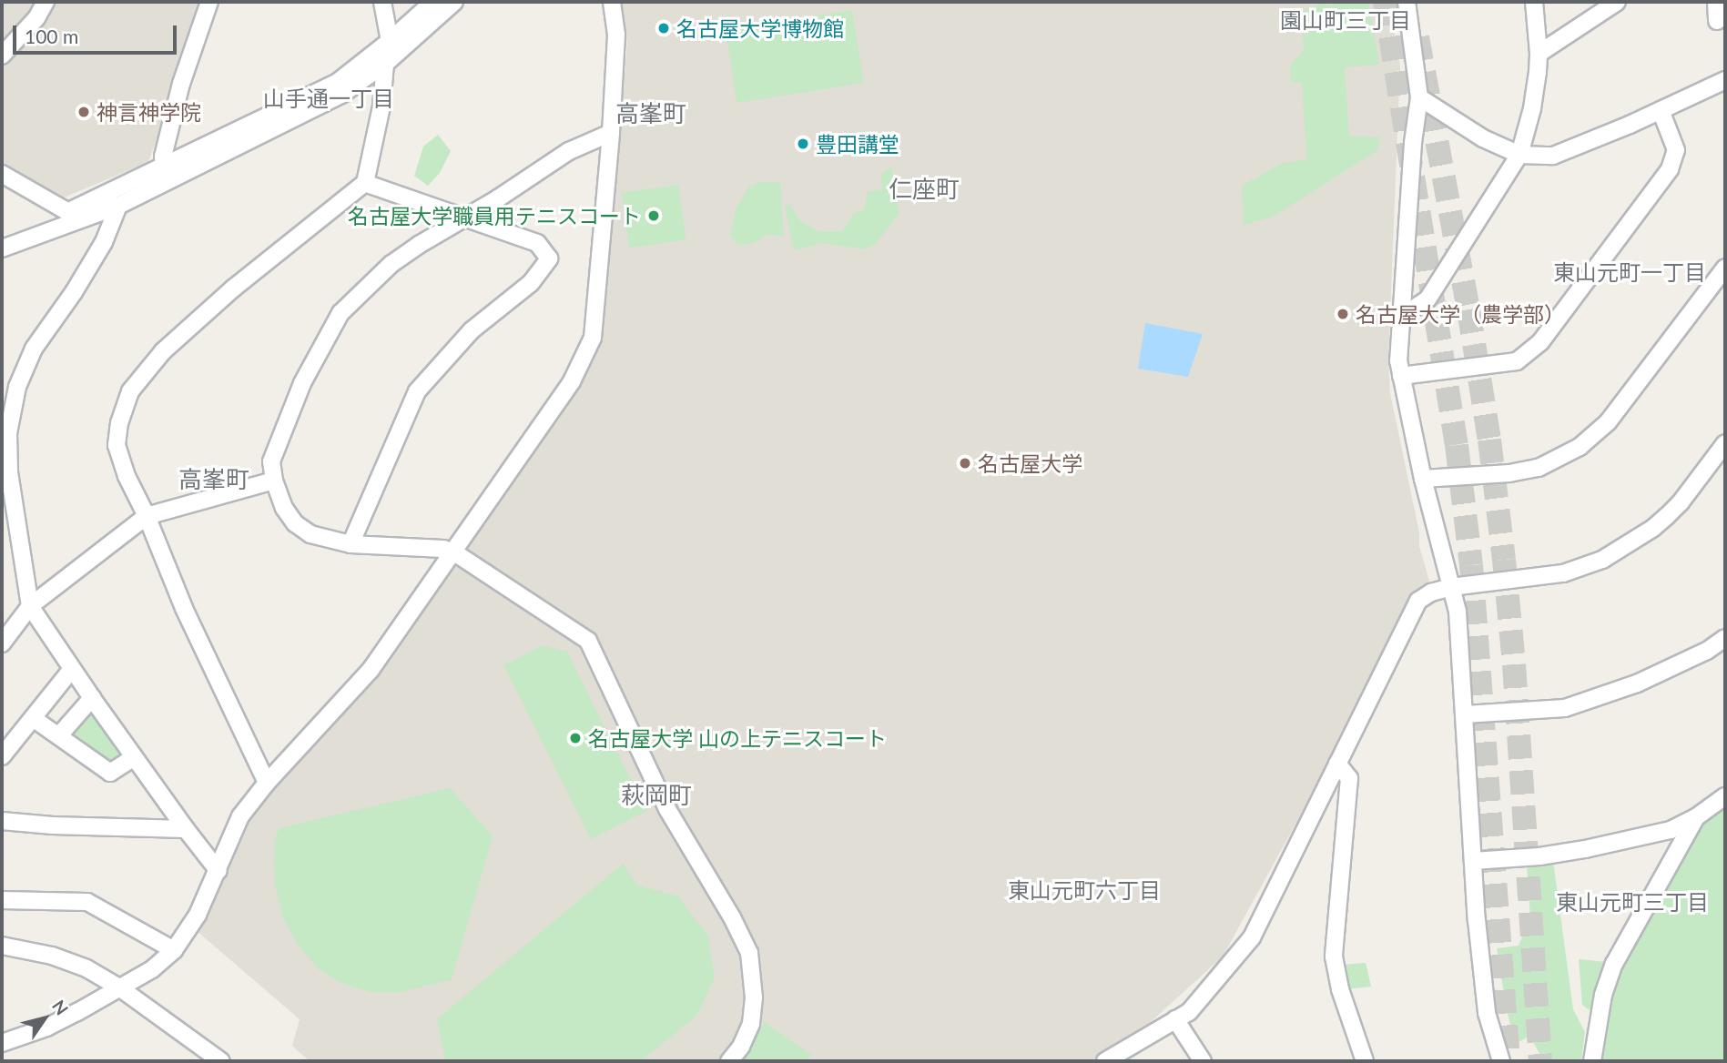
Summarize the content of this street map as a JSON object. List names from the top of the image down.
{
  "districts": [
    "園山町三丁目",
    "山手通一丁目",
    "高峯町",
    "仁座町",
    "東山元町一丁目",
    "高峯町",
    "萩岡町",
    "東山元町六丁目",
    "東山元町三丁目"
  ],
  "places": [
    "名古屋大学博物館",
    "神言神学院",
    "豊田講堂",
    "名古屋大学職員用テニスコート",
    "名古屋大学（農学部）",
    "名古屋大学",
    "名古屋大学 山の上テニスコート"
  ],
  "scale_bar": "100 m",
  "north": "top right"
}
